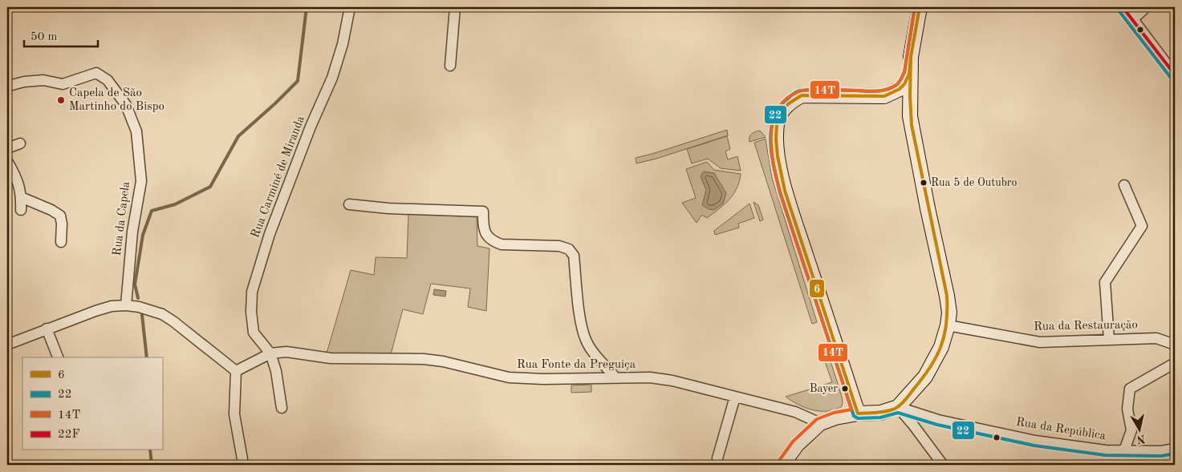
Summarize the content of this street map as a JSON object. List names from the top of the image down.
{
  "streets": {
    "street": [
      "Rua Carminé de Miranda",
      "Rua da Capela",
      "Rua da Restauração",
      "Rua Fonte da Preguiça",
      "Rua da República"
    ]
  },
  "crossings": [
    ["Rua Carminé de Miranda", "Rua Fonte da Preguiça"]
  ],
  "places": ["Capela de São Martinho do Bispo", "Rua 5 de Outubro", "Bayer"],
  "lines": [
    "transit line 6",
    "transit line 22",
    "transit line 14T",
    "transit line 22F"
  ],
  "legend": [
    "6",
    "22",
    "14T",
    "22F"
  ],
  "scale_bar": "50 m",
  "north": "bottom"
}
